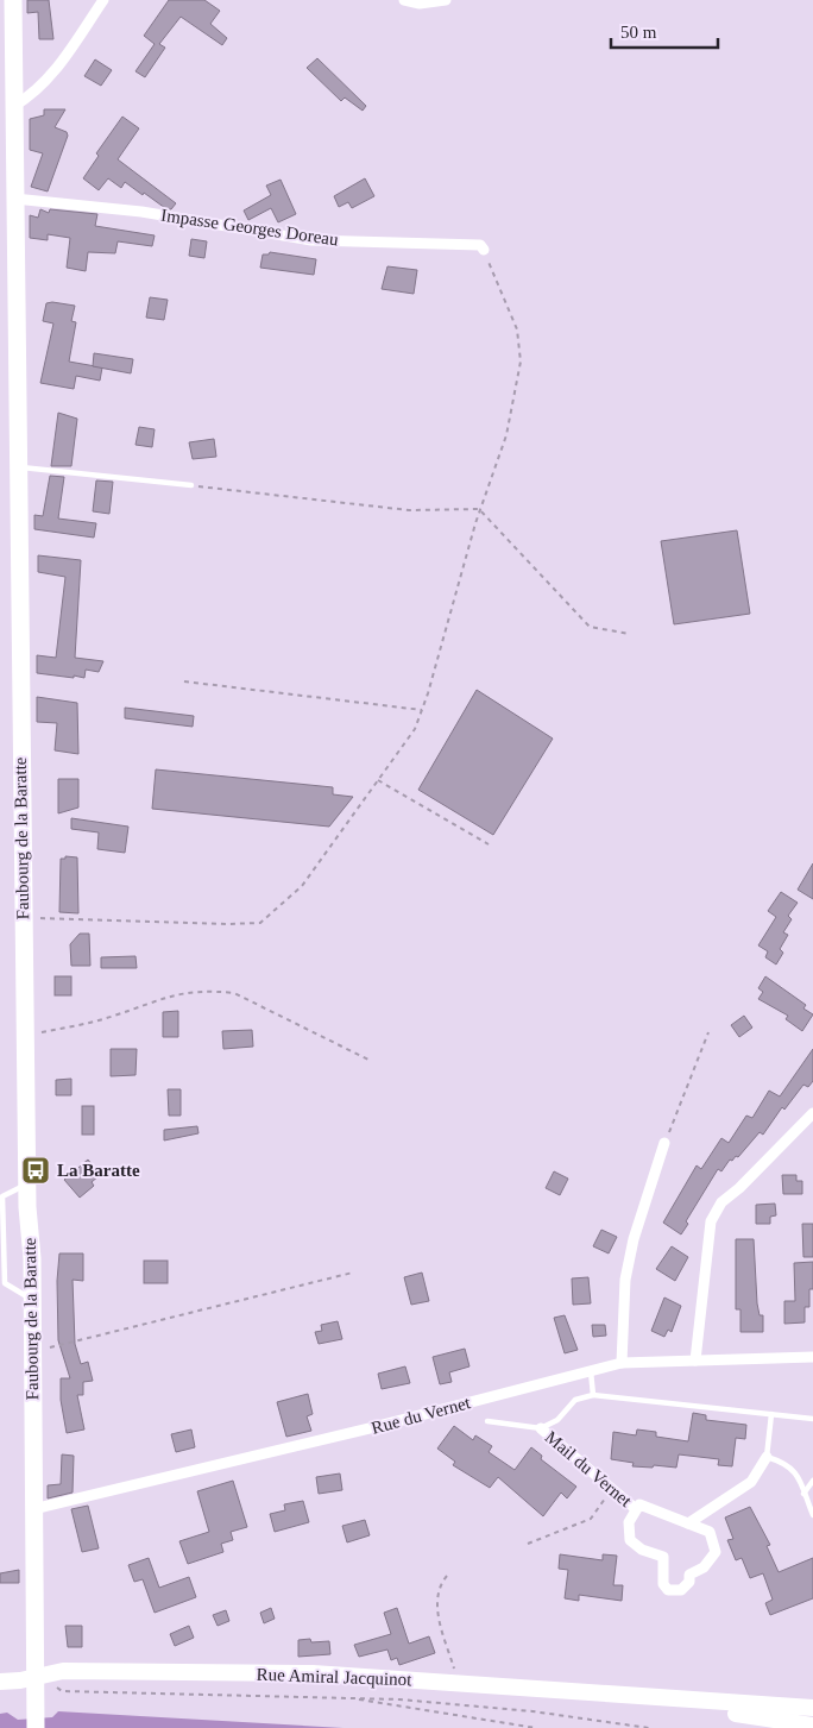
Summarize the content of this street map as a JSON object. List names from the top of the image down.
{
  "streets": {
    "main road": ["Faubourg de la Baratte", "Rue Amiral Jacquinot"],
    "street": ["Impasse Georges Doreau", "Rue du Vernet", "Mail du Vernet"]
  },
  "crossings": [
    ["Impasse Georges Doreau", "Faubourg de la Baratte"],
    ["Faubourg de la Baratte", "Rue du Vernet"],
    ["Faubourg de la Baratte", "Rue Amiral Jacquinot"]
  ],
  "places": {
    "bus stop": ["La Baratte"]
  },
  "scale_bar": "50 m"
}
